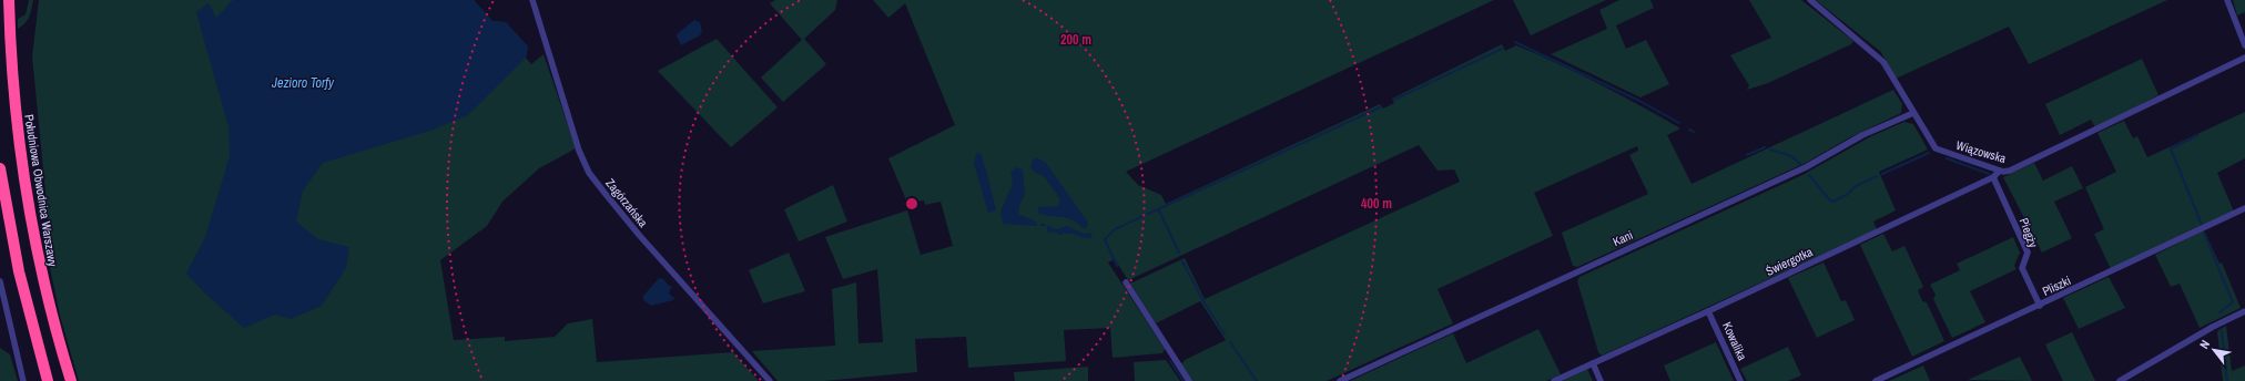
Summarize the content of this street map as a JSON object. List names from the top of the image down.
{
  "streets": {
    "highway": ["Południowa Obwodnica Warszawy"],
    "street": [
      "Wiązowska",
      "Zagórzańska",
      "Piegży",
      "Kani",
      "Świergotka",
      "Pliszki",
      "Kowalika"
    ]
  },
  "crossings": [
    ["Wiązowska", "Kani"],
    ["Piegży", "Świergotka"],
    ["Piegży", "Pliszki"],
    ["Świergotka", "Kowalika"]
  ],
  "water": ["Jezioro Torfy"],
  "north": "top left",
  "rings": ["200 m", "400 m"]
}
